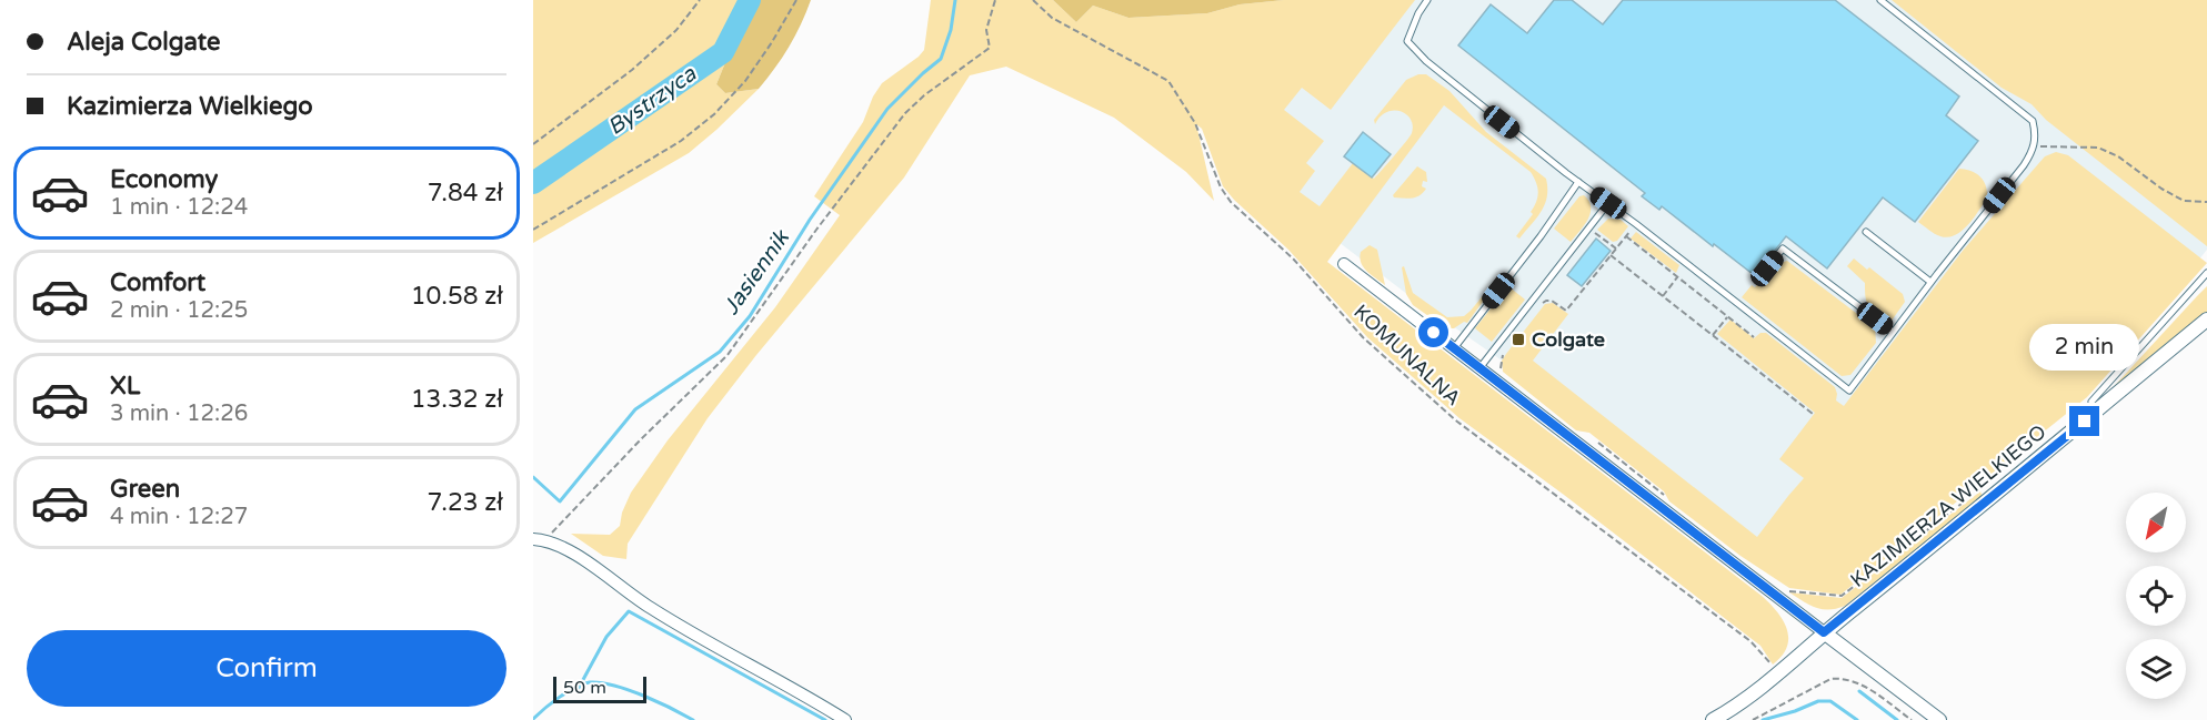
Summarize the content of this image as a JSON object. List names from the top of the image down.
{
  "streets": {
    "street": ["KAZIMIERZA WIELKIEGO"],
    "path": ["KOMUNALNA"]
  },
  "crossings": [
    ["KOMUNALNA", "KAZIMIERZA WIELKIEGO"]
  ],
  "water": ["Bystrzyca", "Jasiennik"],
  "places": {
    "transit": ["Colgate"]
  },
  "scale_bar": "50 m",
  "north": "bottom left",
  "page": {
    "banner": ["Aleja Colgate", "Kazimierza Wielkiego"],
    "list": [
      {
        "name": "Economy",
        "note": "1 min · 12:24",
        "value": "7.84 zł"
      },
      {
        "name": "Comfort",
        "note": "2 min · 12:25",
        "value": "10.58 zł"
      },
      {
        "name": "XL",
        "note": "3 min · 12:26",
        "value": "13.32 zł"
      },
      {
        "name": "Green",
        "note": "4 min · 12:27",
        "value": "7.23 zł"
      }
    ],
    "bubble": "2 min",
    "buttons": "Confirm",
    "scale": "50 m"
  }
}
